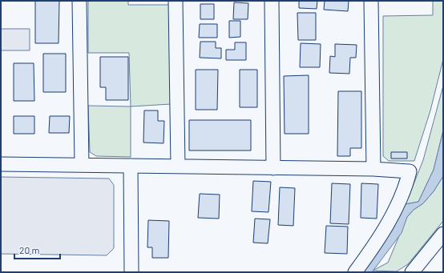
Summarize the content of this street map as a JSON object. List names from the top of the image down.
{
  "scale_bar": "20 m"
}
